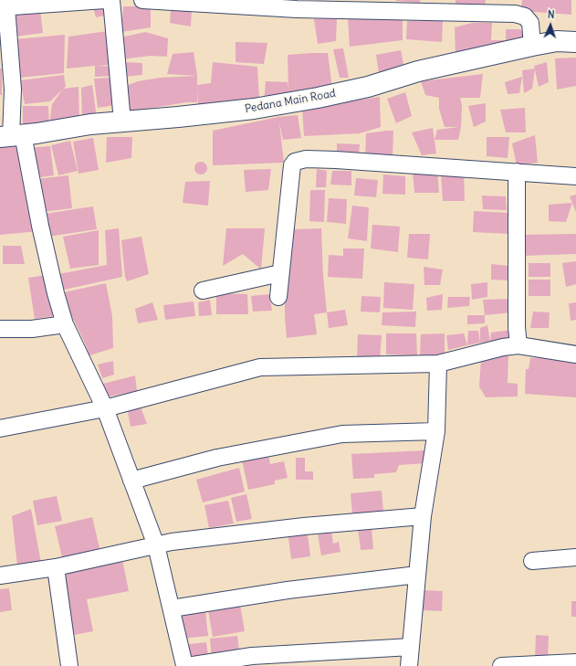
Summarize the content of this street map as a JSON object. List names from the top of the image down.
{
  "streets": {
    "main road": ["Pedana Main Road"]
  },
  "north": "top"
}
